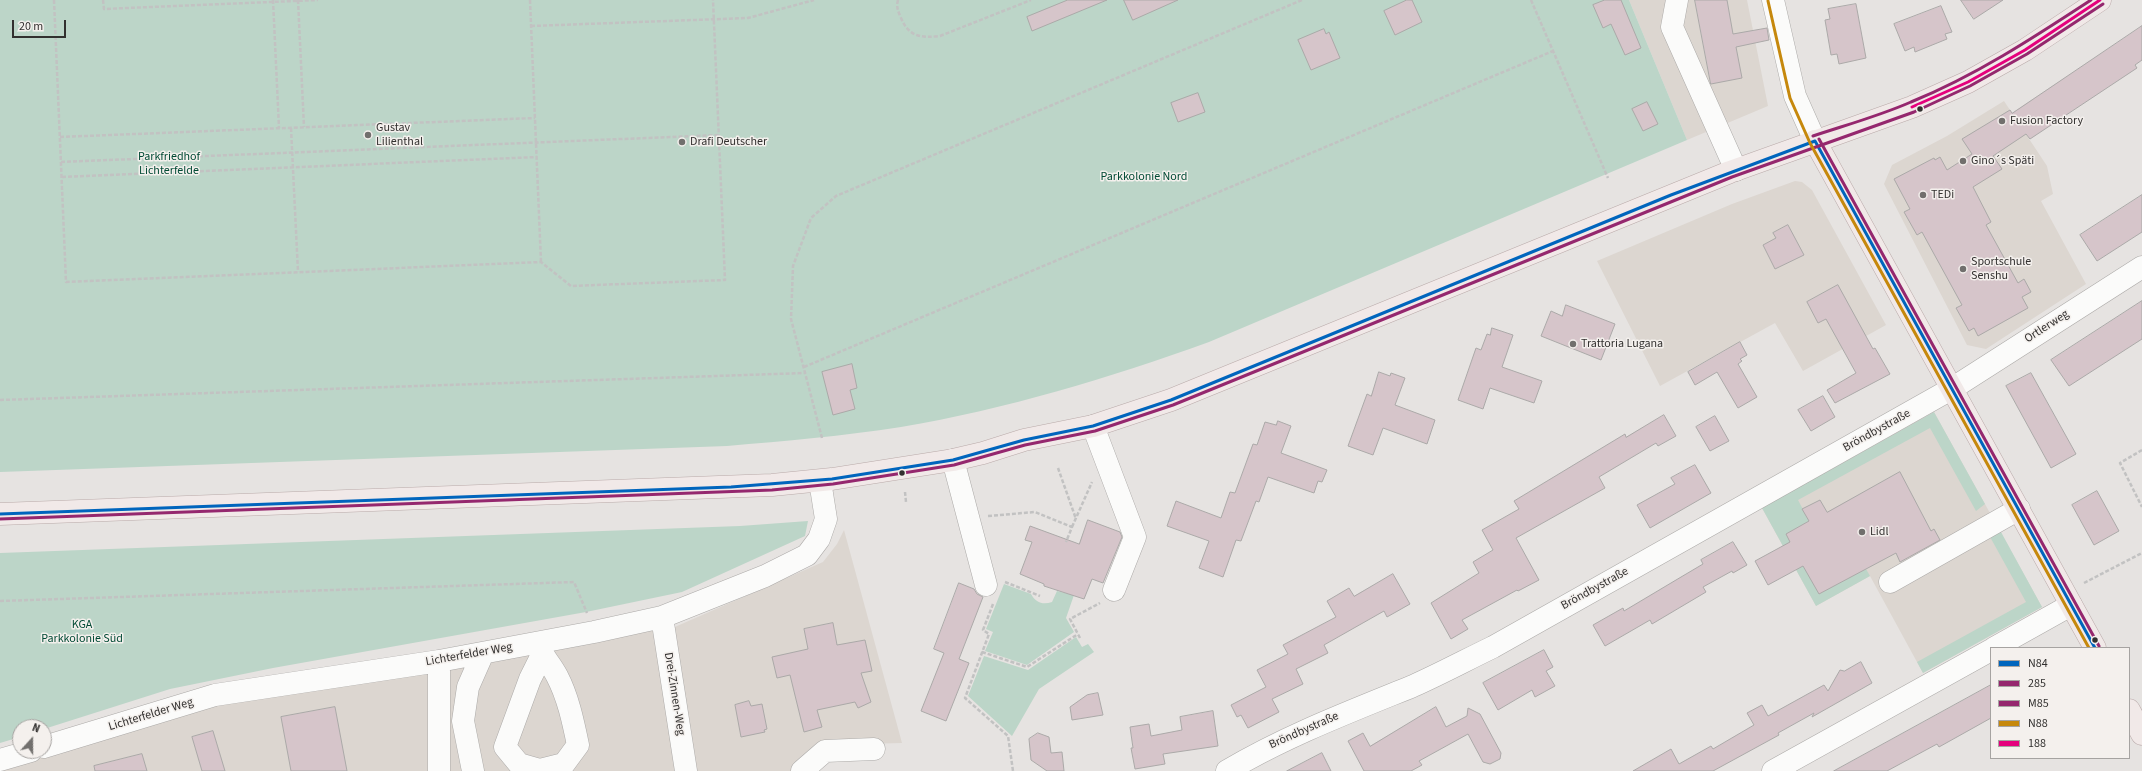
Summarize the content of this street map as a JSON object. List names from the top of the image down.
{
  "streets": {
    "street": [
      "Ortlerweg",
      "Bröndbystraße",
      "Lichterfelder Weg",
      "Drei-Zinnen-Weg"
    ]
  },
  "crossings": [
    ["Ortlerweg", "Bröndbystraße"],
    ["Lichterfelder Weg", "Drei-Zinnen-Weg"]
  ],
  "parks": ["Parkfriedhof Lichterfelde", "Parkkolonie Nord", "KGA Parkkolonie Süd"],
  "places": [
    "Fusion Factory",
    "Gustav Lilienthal",
    "Drafi Deutscher",
    "Gino´s Späti",
    "TEDi",
    "Sportschule Senshu",
    "Trattoria Lugana",
    "Lidl"
  ],
  "lines": [
    "transit line M85",
    "transit line 188",
    "transit line N88",
    "transit line 285",
    "transit line N84"
  ],
  "legend": [
    "N84",
    "285",
    "M85",
    "N88",
    "188"
  ],
  "scale_bar": "20 m",
  "north": "top"
}
